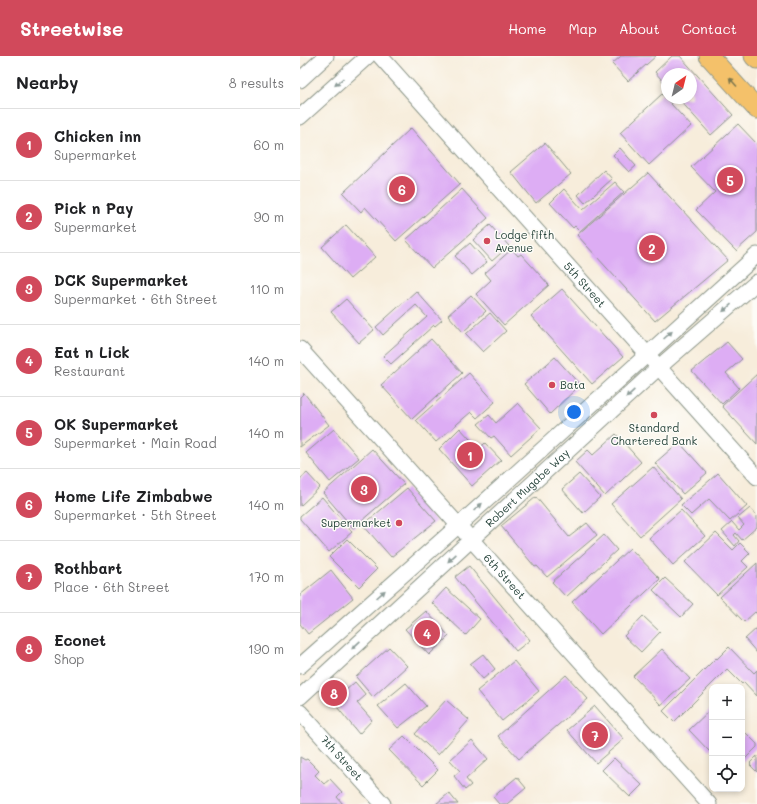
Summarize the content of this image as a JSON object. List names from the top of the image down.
{
  "streets": {
    "street": [
      "5th Street",
      "Robert Mugabe Way",
      "6th Street",
      "7th Street"
    ]
  },
  "crossings": [
    ["5th Street", "Robert Mugabe Way"],
    ["Robert Mugabe Way", "6th Street"]
  ],
  "places": [
    "Lodge fifth Avenue",
    "Bata",
    "Standard Chartered Bank",
    "Supermarket"
  ],
  "north": "top right",
  "page": {
    "header": "Streetwise",
    "nav": [
      "Home",
      "Map",
      "About",
      "Contact"
    ],
    "heading": ["Nearby", "8 results"],
    "list": [
      {
        "mark": "1",
        "name": "Chicken inn",
        "note": "Supermarket",
        "value": "60 m"
      },
      {
        "mark": "2",
        "name": "Pick n Pay",
        "note": "Supermarket",
        "value": "90 m"
      },
      {
        "mark": "3",
        "name": "DCK Supermarket",
        "note": "Supermarket · 6th Street",
        "value": "110 m"
      },
      {
        "mark": "4",
        "name": "Eat n Lick",
        "note": "Restaurant",
        "value": "140 m"
      },
      {
        "mark": "5",
        "name": "OK Supermarket",
        "note": "Supermarket · Main Road",
        "value": "140 m"
      },
      {
        "mark": "6",
        "name": "Home Life Zimbabwe",
        "note": "Supermarket · 5th Street",
        "value": "140 m"
      },
      {
        "mark": "7",
        "name": "Rothbart",
        "note": "Place · 6th Street",
        "value": "170 m"
      },
      {
        "mark": "8",
        "name": "Econet",
        "note": "Shop",
        "value": "190 m"
      }
    ],
    "pins": [
      "5",
      "6",
      "2",
      "1",
      "3",
      "4",
      "8",
      "7"
    ],
    "map_buttons": ["+", "−"]
  }
}
